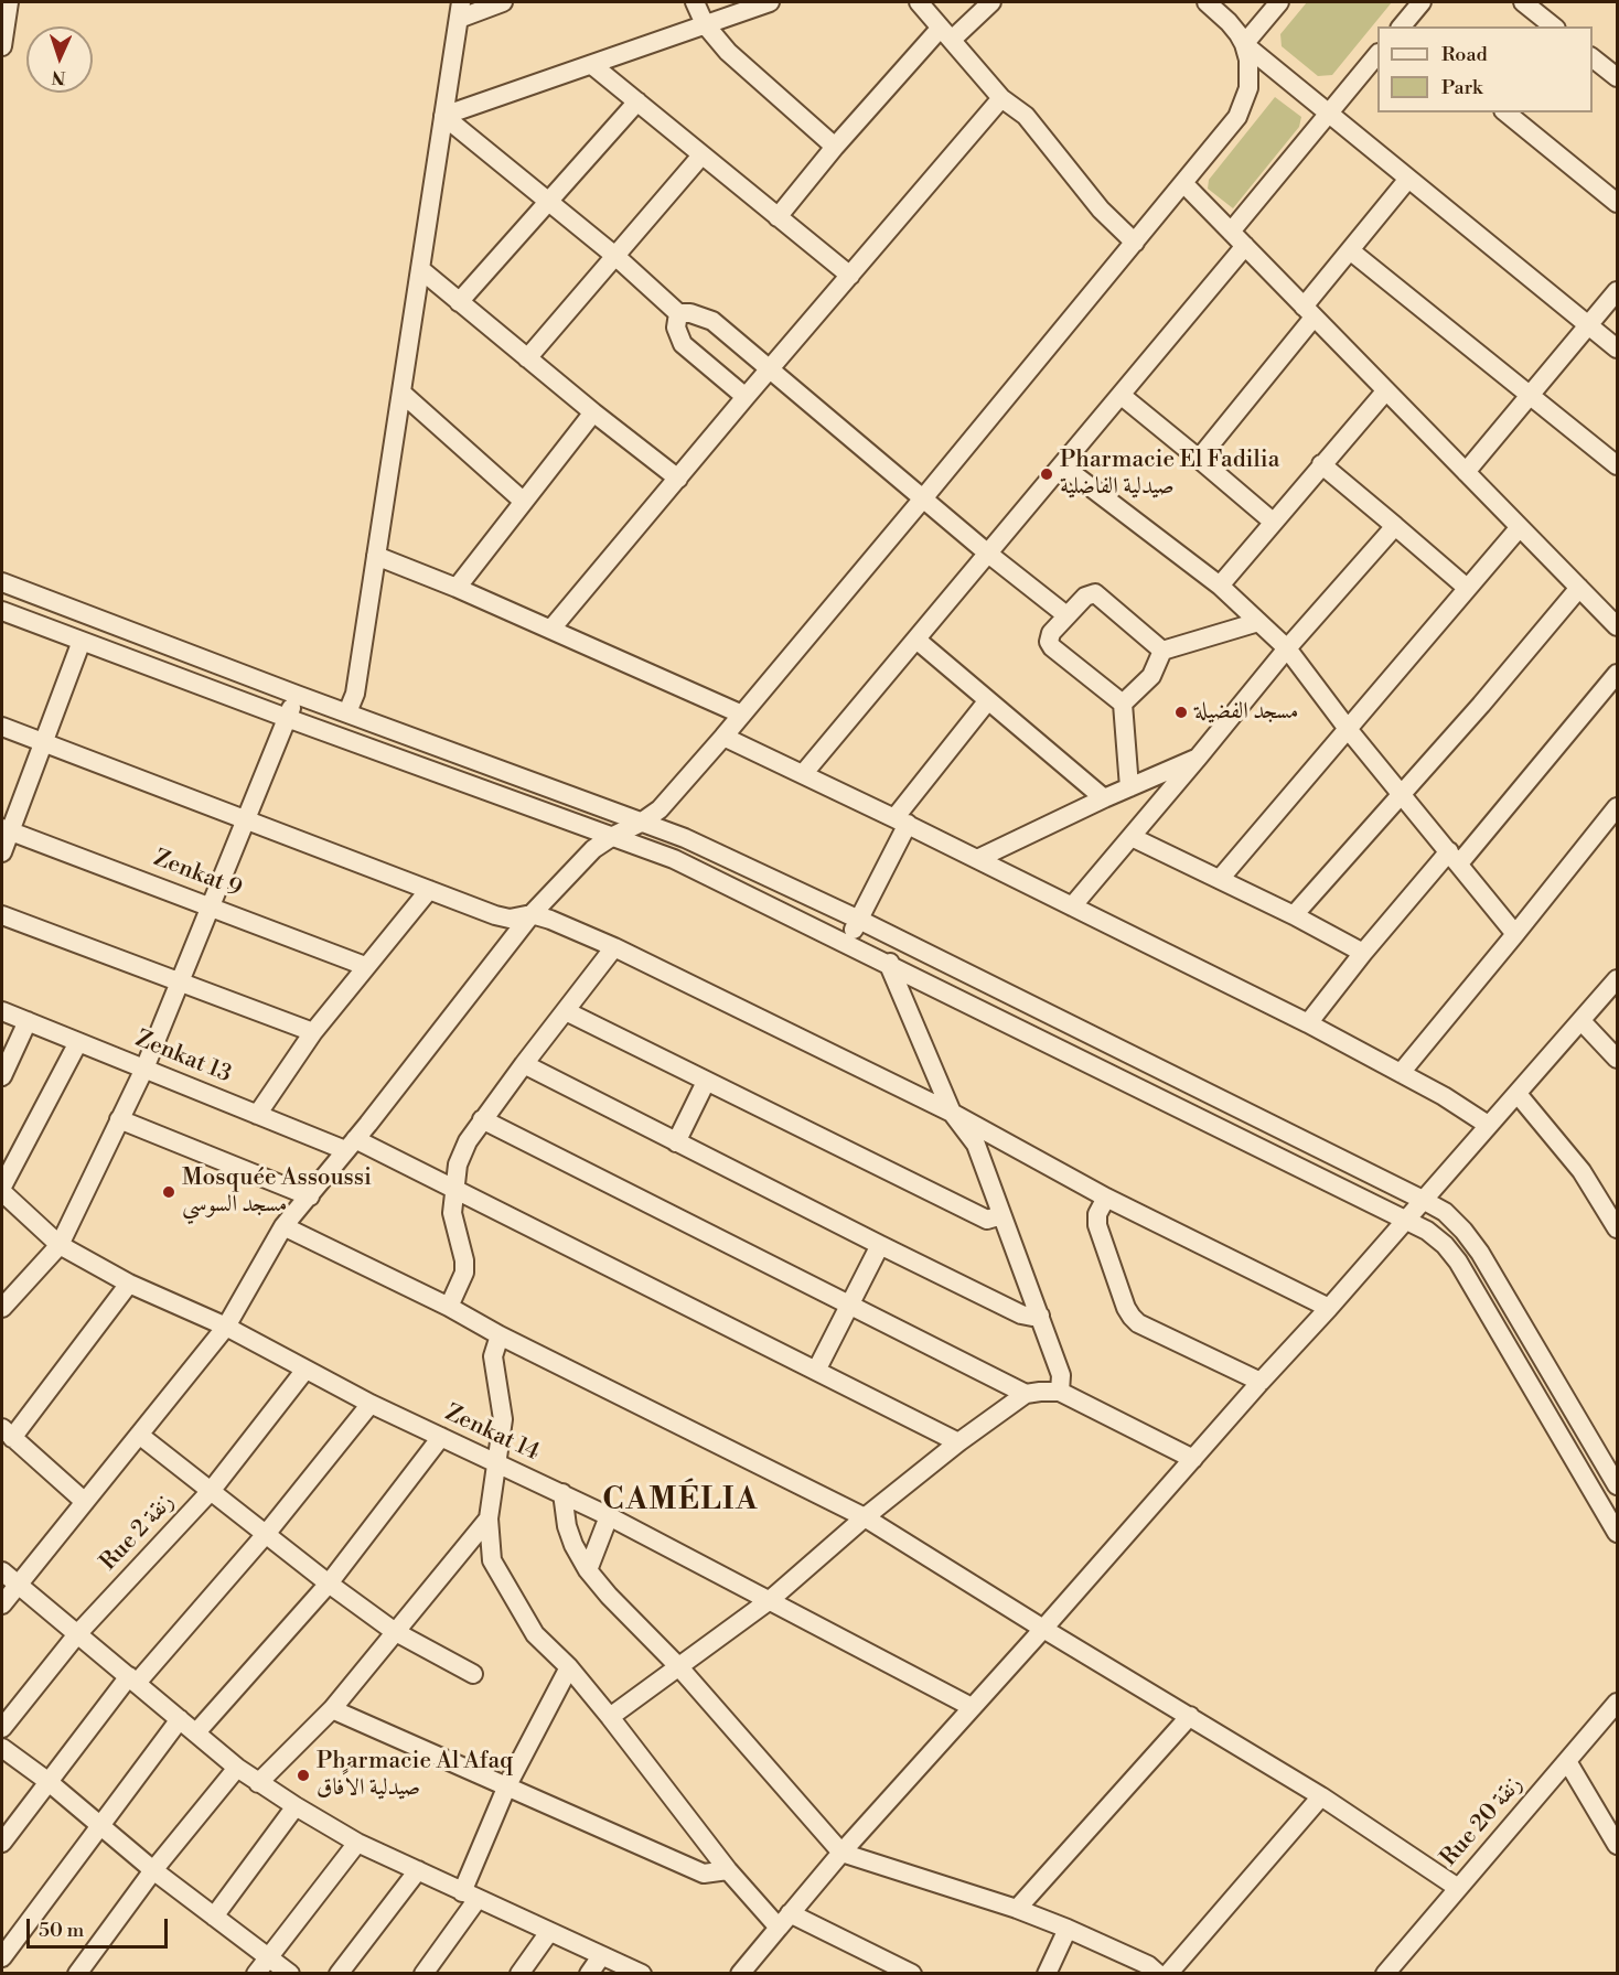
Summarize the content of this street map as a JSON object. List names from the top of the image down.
{
  "streets": {
    "street": [
      "Zenkat 9",
      "Zenkat 13",
      "Zenkat 14",
      "Rue 2 زنقة",
      "Rue 20 زنقة"
    ]
  },
  "crossings": [
    ["Zenkat 14", "Rue 2 زنقة"]
  ],
  "districts": ["CAMÉLIA"],
  "places": [
    "Pharmacie El Fadilia صيدلية الفاضلية",
    "مسجد الفضيلة",
    "Mosquée Assoussi مسجد السوسي",
    "Pharmacie Al Afaq صيدلية الاًفاق"
  ],
  "legend": ["Road", "Park"],
  "scale_bar": "50 m",
  "north": "bottom"
}
